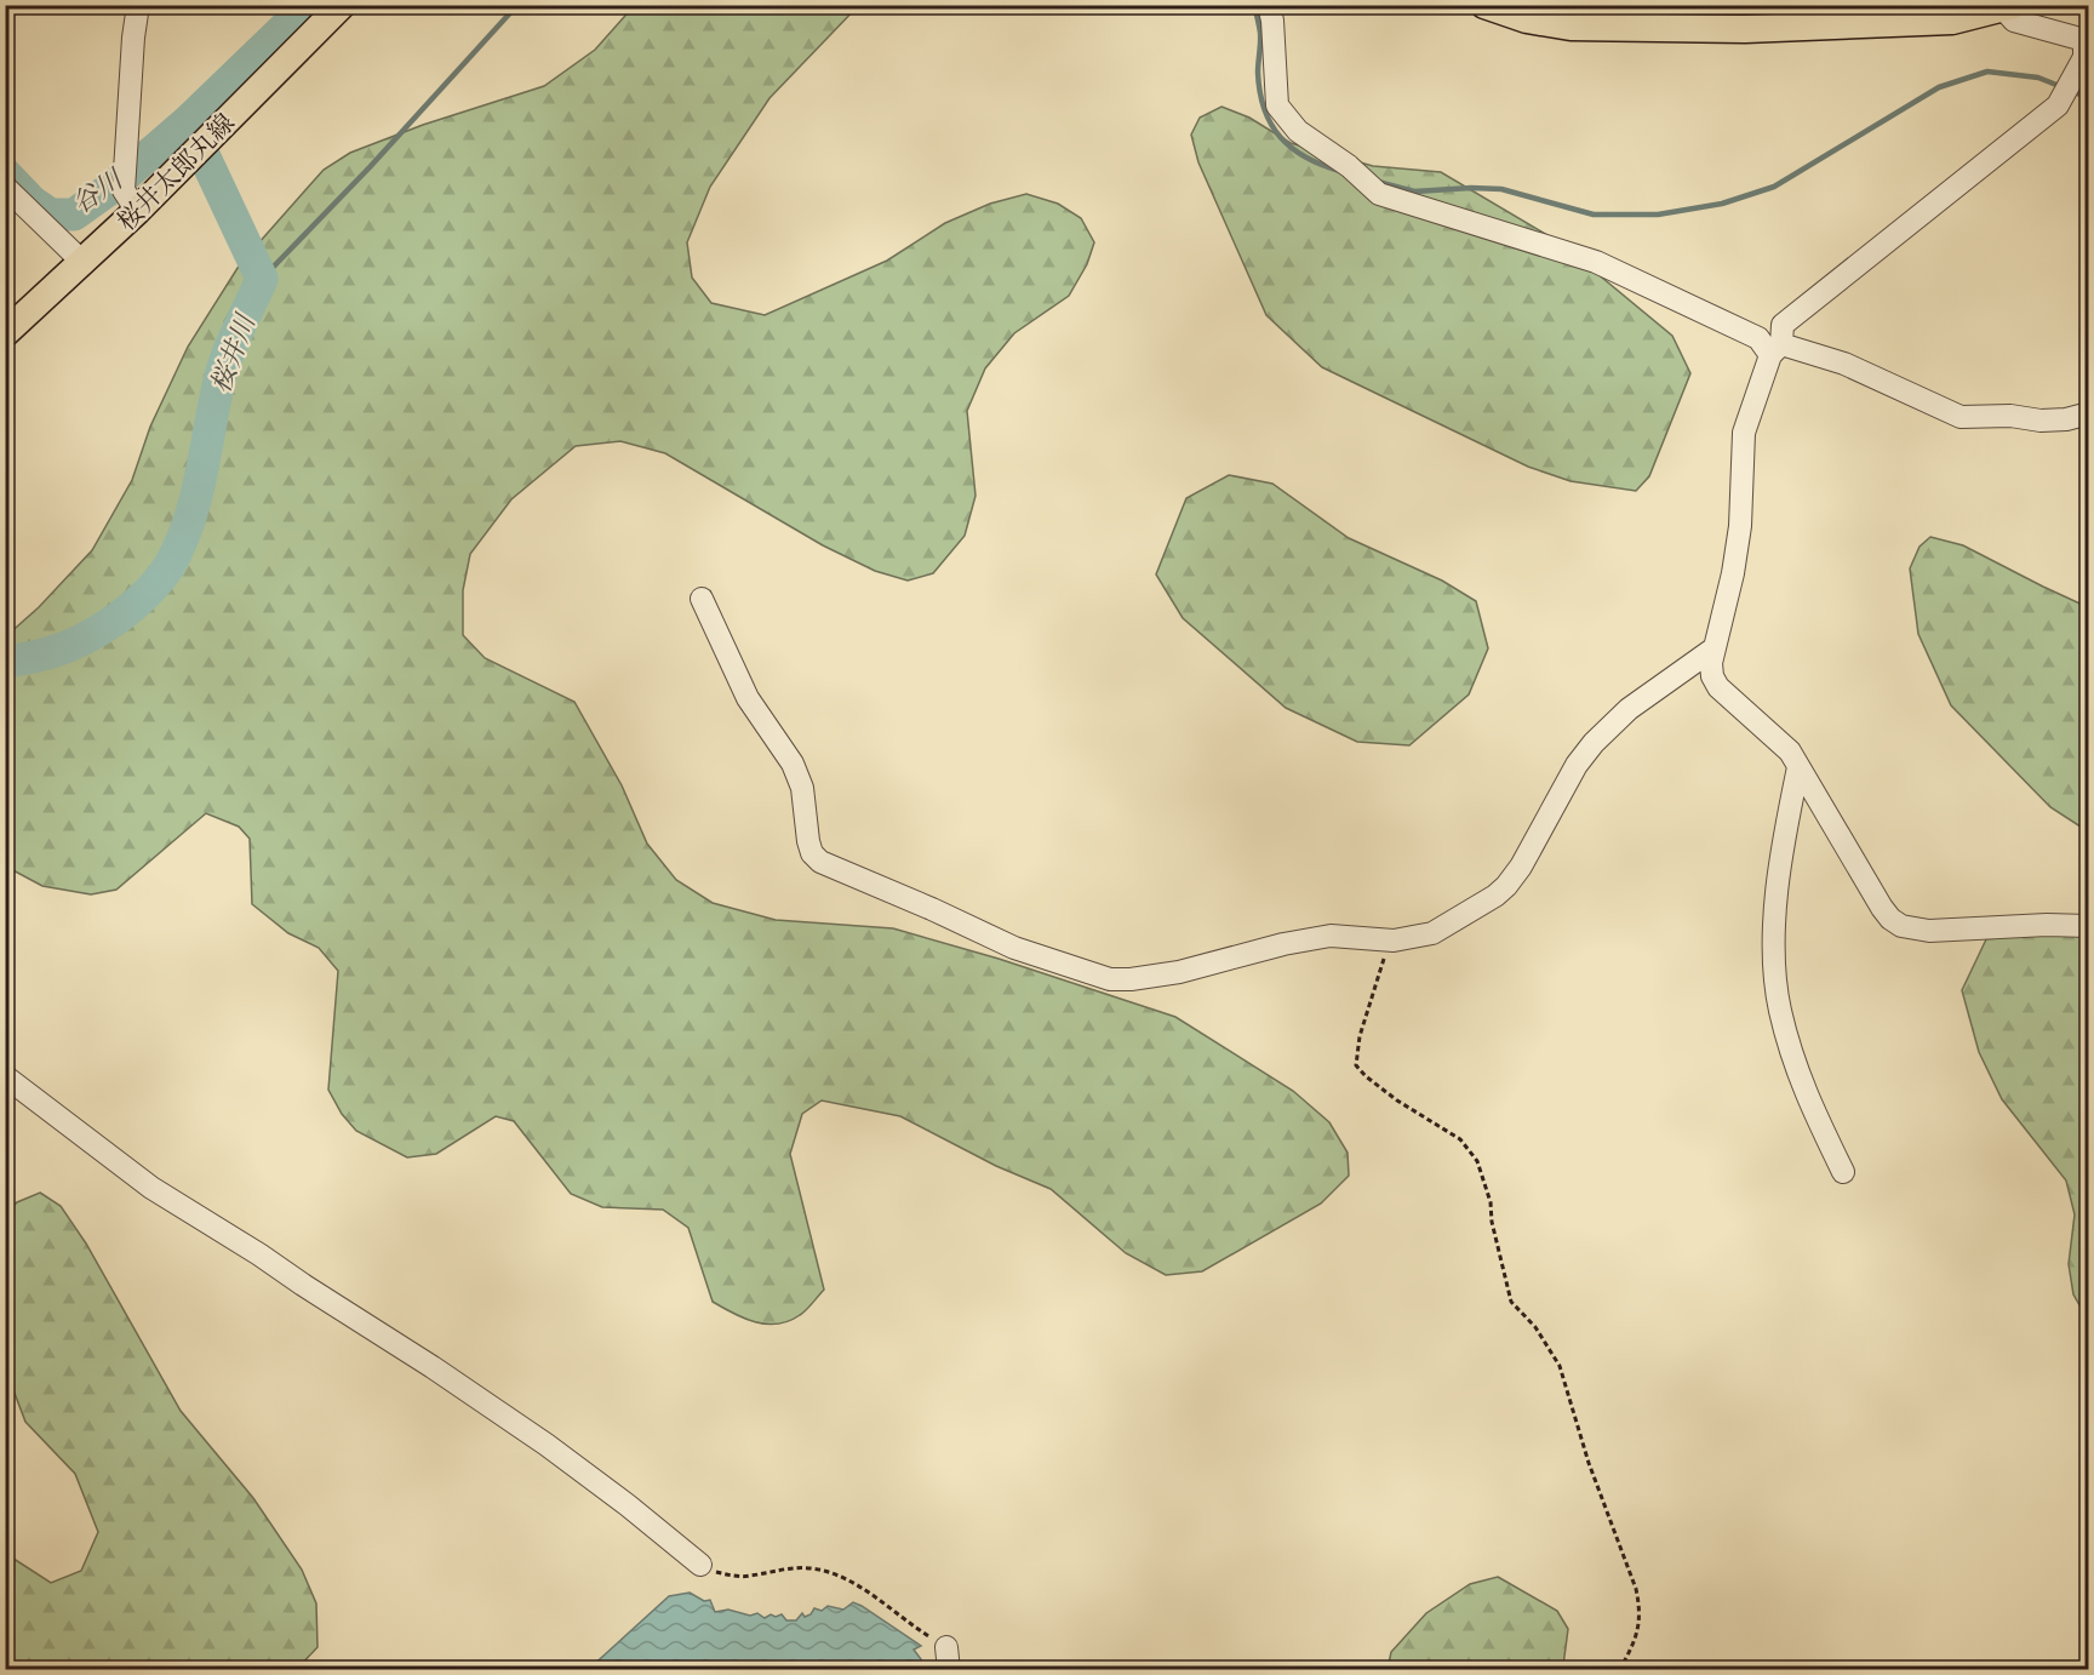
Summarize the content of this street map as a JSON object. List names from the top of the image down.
{
  "streets": {
    "main road": ["桜井太郎丸線"]
  },
  "water": ["谷川", "桜井川"]
}
